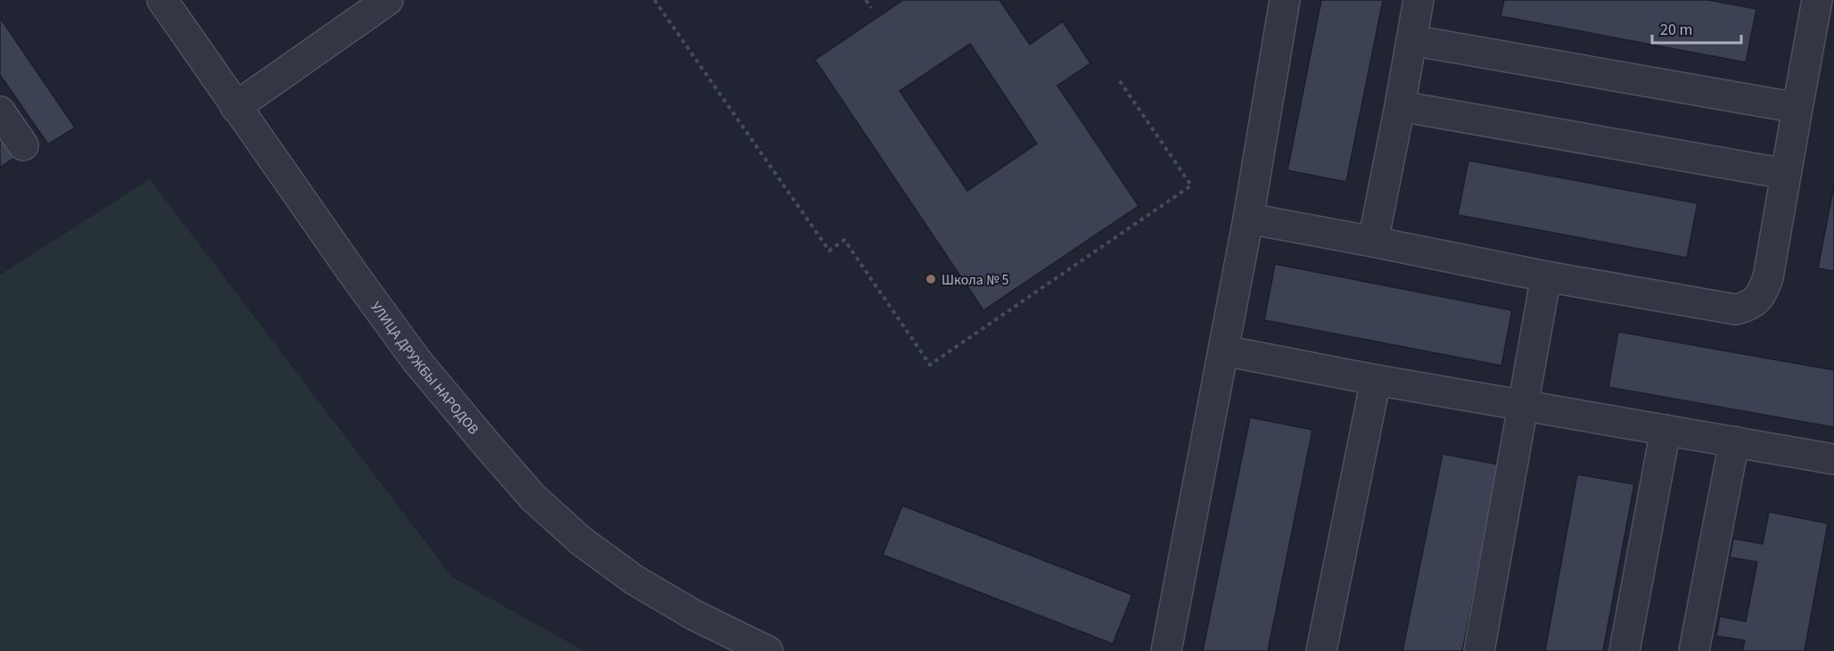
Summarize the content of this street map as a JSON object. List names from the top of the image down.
{
  "streets": {
    "street": ["УЛИЦА ДРУЖБЫ НАРОДОВ"]
  },
  "places": ["Школа № 5"],
  "scale_bar": "20 m"
}
